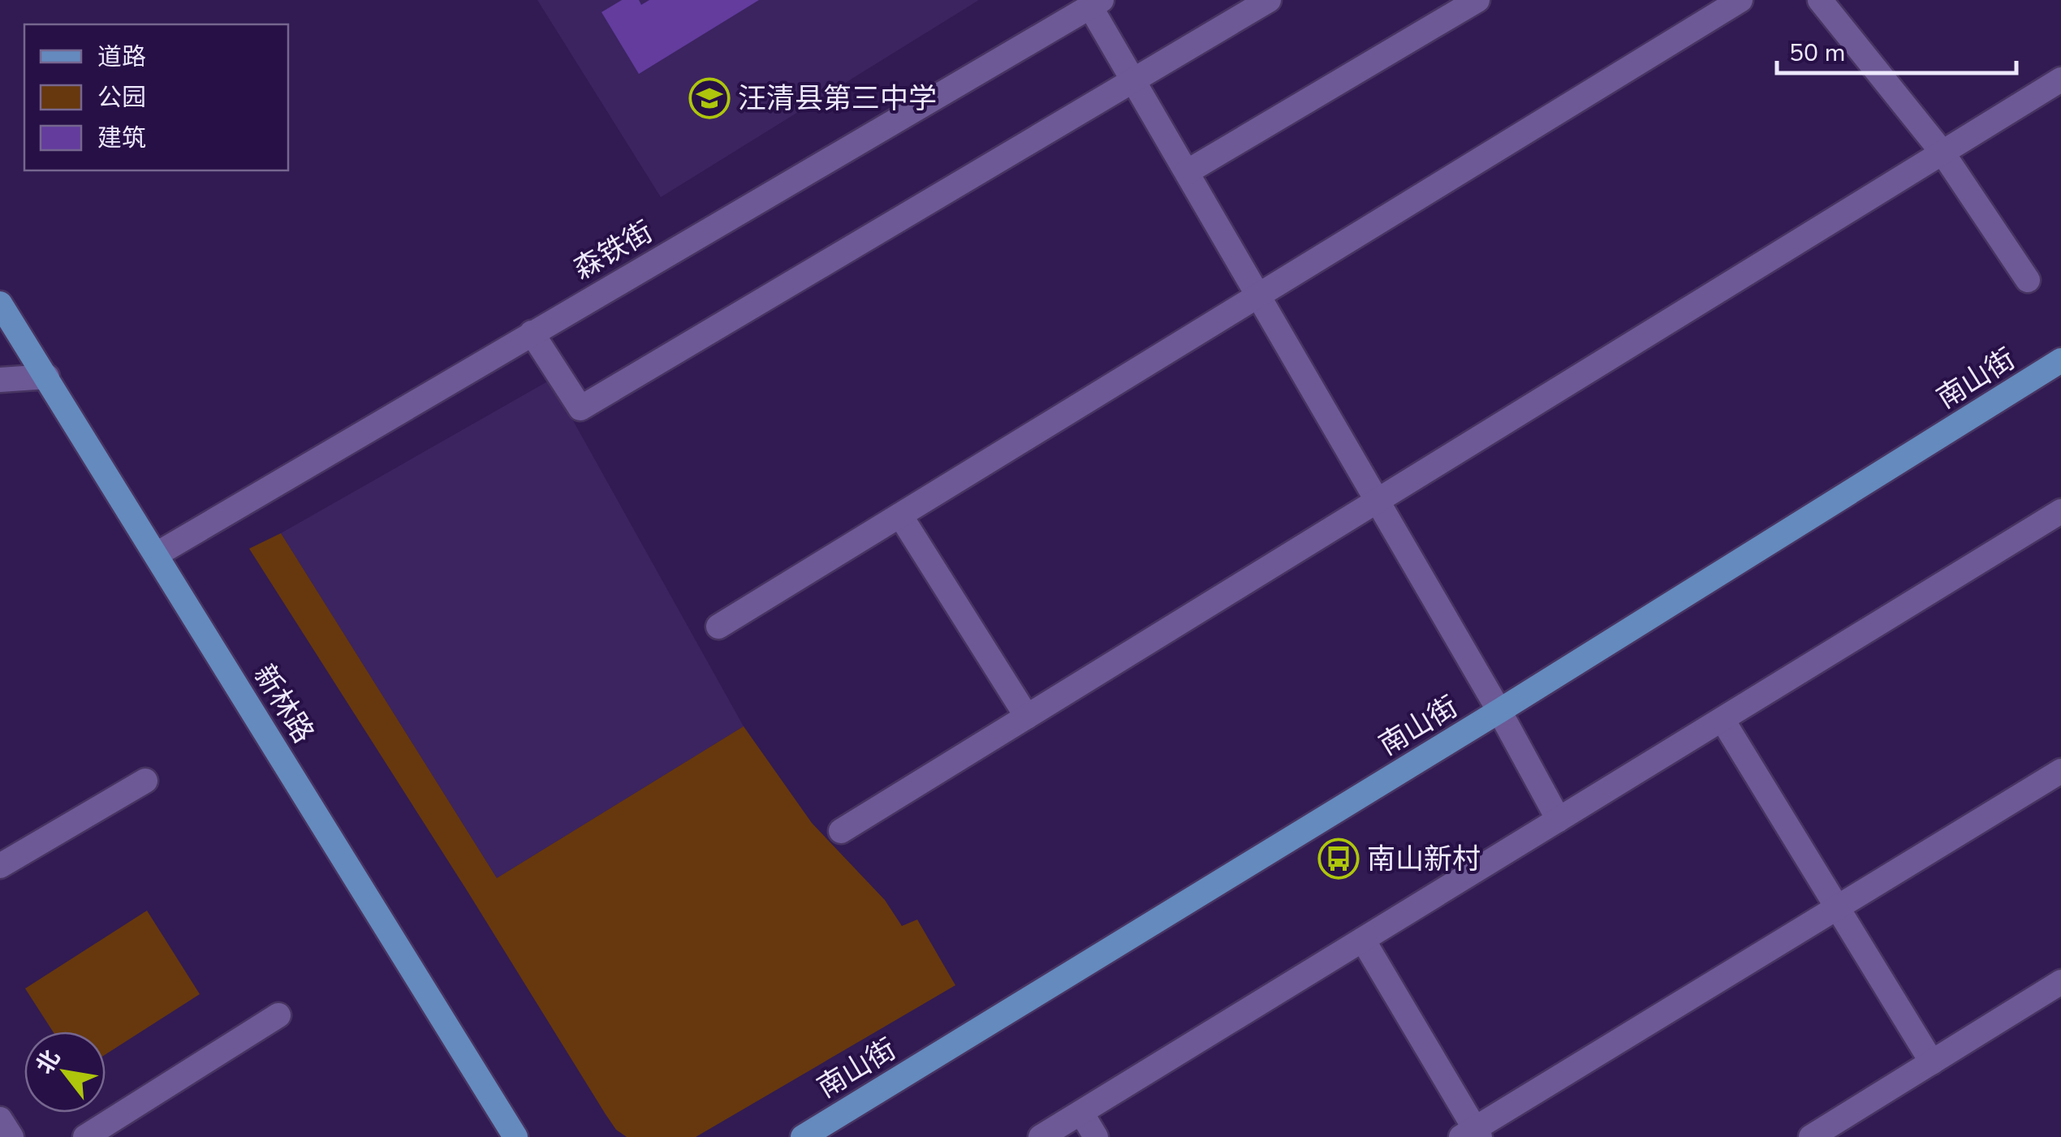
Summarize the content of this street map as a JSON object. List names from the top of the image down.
{
  "streets": {
    "main road": ["南山街", "新林路"],
    "street": ["森铁街"]
  },
  "crossings": [
    ["森铁街", "新林路"]
  ],
  "places": {
    "school or university": ["汪清县第三中学"],
    "bus stop": ["南山新村"]
  },
  "legend": ["道路", "公园", "建筑"],
  "scale_bar": "50 m",
  "north": "top left"
}
